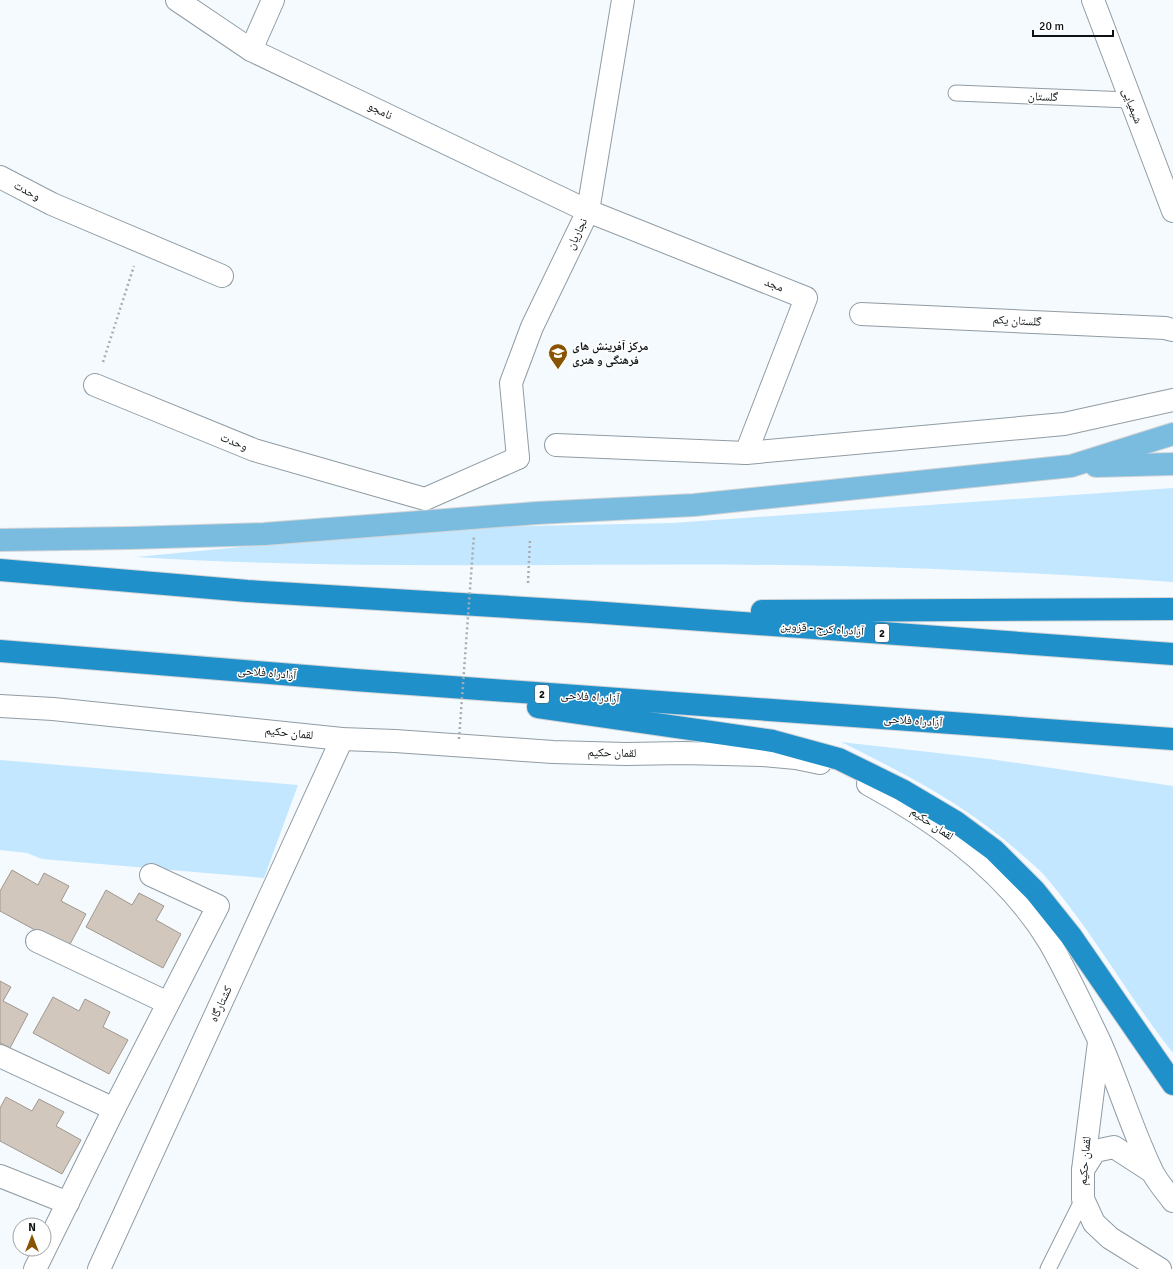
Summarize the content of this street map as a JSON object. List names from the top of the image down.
{
  "streets": {
    "highway": ["آزادراه کرج - قزوین", "2", "آزادراه فلاحی"],
    "street": [
      "شیمیایی",
      "نامجو",
      "وحدت",
      "نجاریان",
      "مجد",
      "گلستان یکم",
      "لقمان حکیم",
      "کشتارگاه"
    ],
    "lane": ["گلستان"]
  },
  "crossings": [
    ["گلستان", "شیمیایی"],
    ["نامجو", "نجاریان"],
    ["نامجو", "مجد"],
    ["وحدت", "نجاریان"],
    ["نجاریان", "مجد"],
    ["آزادراه کرج - قزوین", "2"],
    ["2", "آزادراه فلاحی"],
    ["لقمان حکیم", "کشتارگاه"]
  ],
  "places": {
    "school or university": ["مرکز آفرینش های فرهنگی و هنری"]
  },
  "scale_bar": "20 m",
  "north": "top"
}
